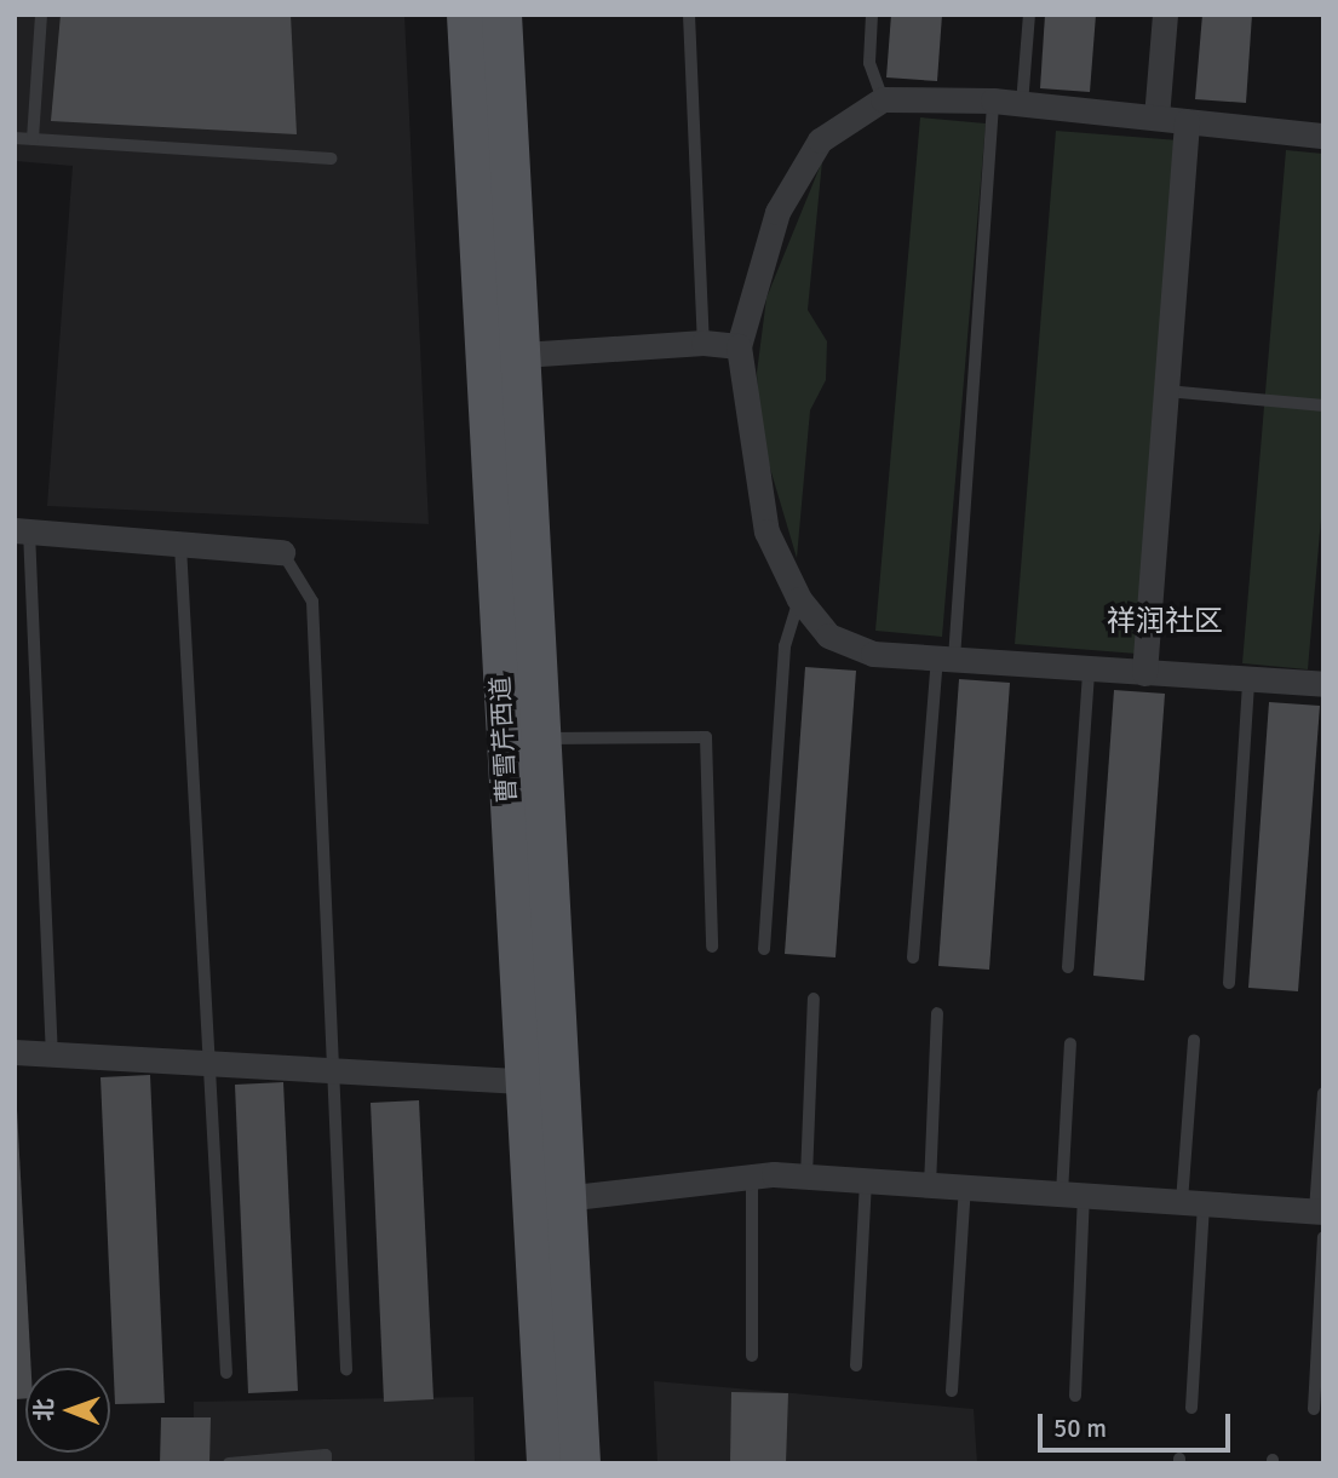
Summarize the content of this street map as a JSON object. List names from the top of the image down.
{
  "streets": {
    "main road": ["曹雪芹西道"]
  },
  "districts": ["祥润社区"],
  "scale_bar": "50 m",
  "north": "left"
}
